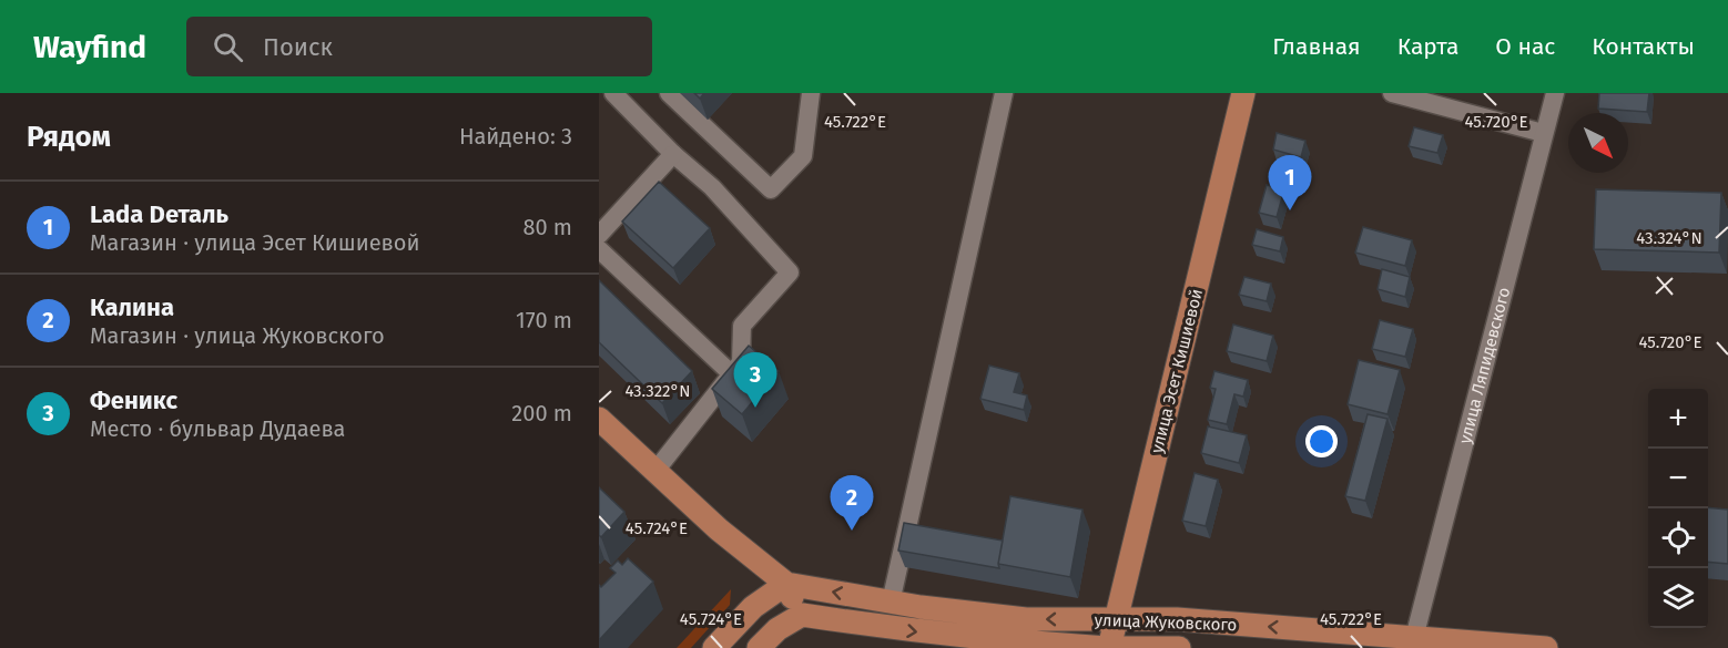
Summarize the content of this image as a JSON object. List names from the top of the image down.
{
  "streets": {
    "main road": ["улица Эсет Кишиевой", "улица Жуковского"],
    "street": ["улица Ляпидевского"]
  },
  "crossings": [
    ["улица Ляпидевского", "улица Жуковского"],
    ["улица Эсет Кишиевой", "улица Жуковского"]
  ],
  "north": "bottom right",
  "page": {
    "header": "Wayfind",
    "search": "Поиск",
    "nav": [
      "Главная",
      "Карта",
      "О нас",
      "Контакты"
    ],
    "heading": ["Рядом", "Найдено: 3"],
    "pins": ["1", "3", "2"],
    "list": [
      {
        "mark": "1",
        "name": "Lada Dеталь",
        "note": "Магазин · улица Эсет Кишиевой",
        "value": "80 m"
      },
      {
        "mark": "2",
        "name": "Калина",
        "note": "Магазин · улица Жуковского",
        "value": "170 m"
      },
      {
        "mark": "3",
        "name": "Феникс",
        "note": "Место · бульвар Дудаева",
        "value": "200 m"
      }
    ],
    "map_buttons": ["+", "−"]
  },
  "coordinates": [
    "45.722°E",
    "45.720°E",
    "43.324°N",
    "43.322°N",
    "45.724°E"
  ]
}
